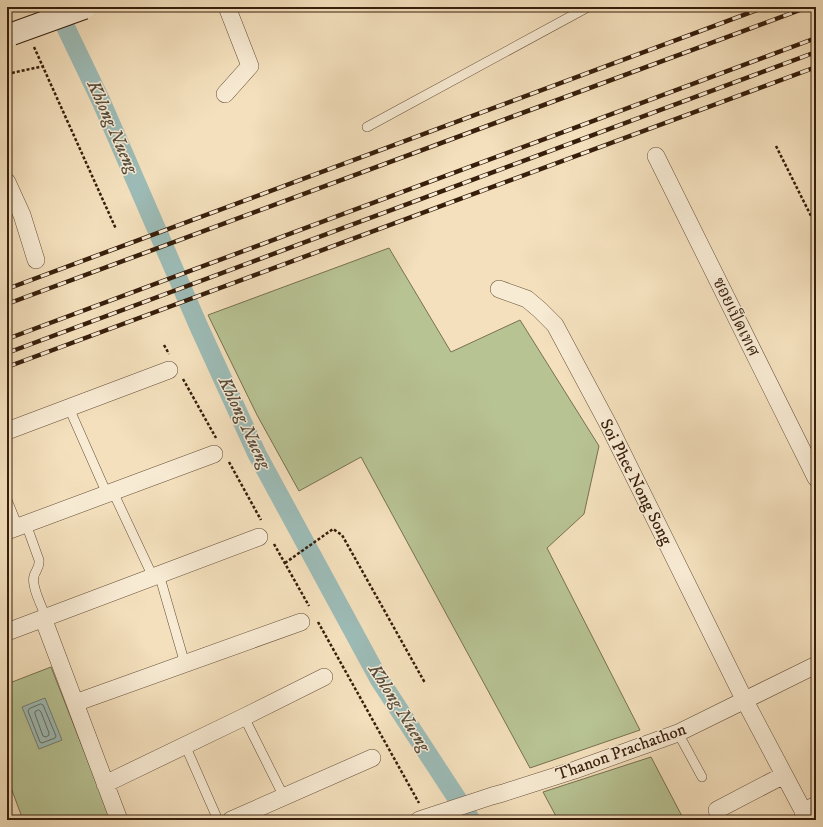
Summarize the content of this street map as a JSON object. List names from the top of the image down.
{
  "streets": {
    "street": ["ซอยเป็ดเทศ", "Soi Phee Nong Song", "Thanon Prachathon"]
  },
  "crossings": [
    ["Soi Phee Nong Song", "Thanon Prachathon"]
  ],
  "water": ["Khlong Nueng"]
}
